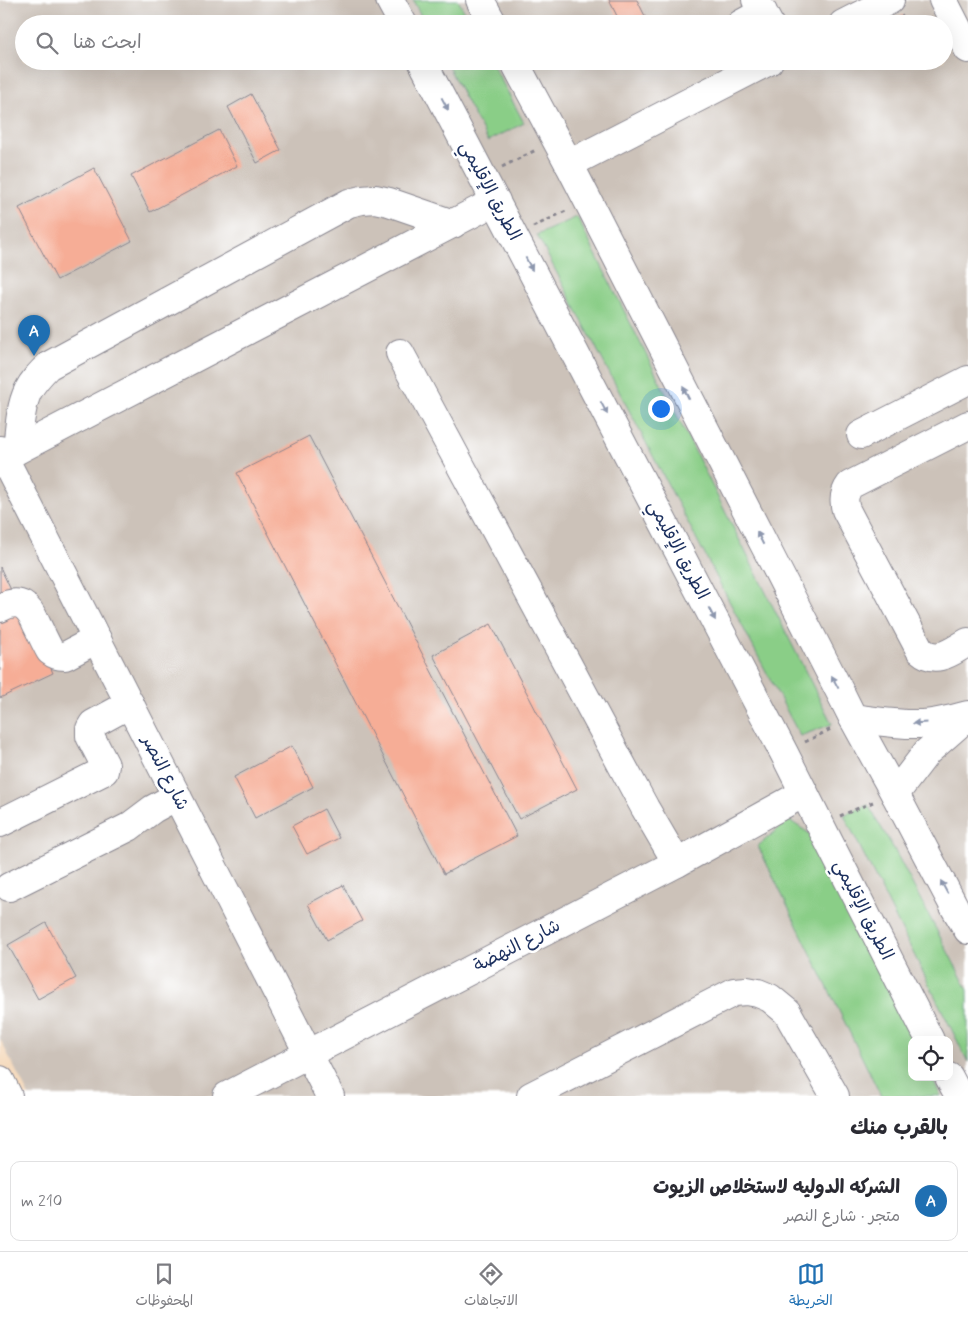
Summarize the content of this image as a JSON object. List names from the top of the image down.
{
  "streets": {
    "main road": ["الطريق الإقليمي", "شارع النصر", "شارع النهضة"]
  },
  "crossings": [
    ["الطريق الإقليمي", "شارع النهضة"],
    ["شارع النصر", "شارع النهضة"]
  ],
  "page": {
    "search": "ابحث هنا",
    "pins": "A",
    "heading": "بالقرب منك",
    "list": [
      {
        "mark": "A",
        "name": "الشركه الدوليه لاستخلاص الزيوت",
        "note": "متجر · شارع النصر",
        "value": "210 m"
      }
    ],
    "nav": ["الخريطة", "الاتجاهات", "المحفوظات"]
  }
}
